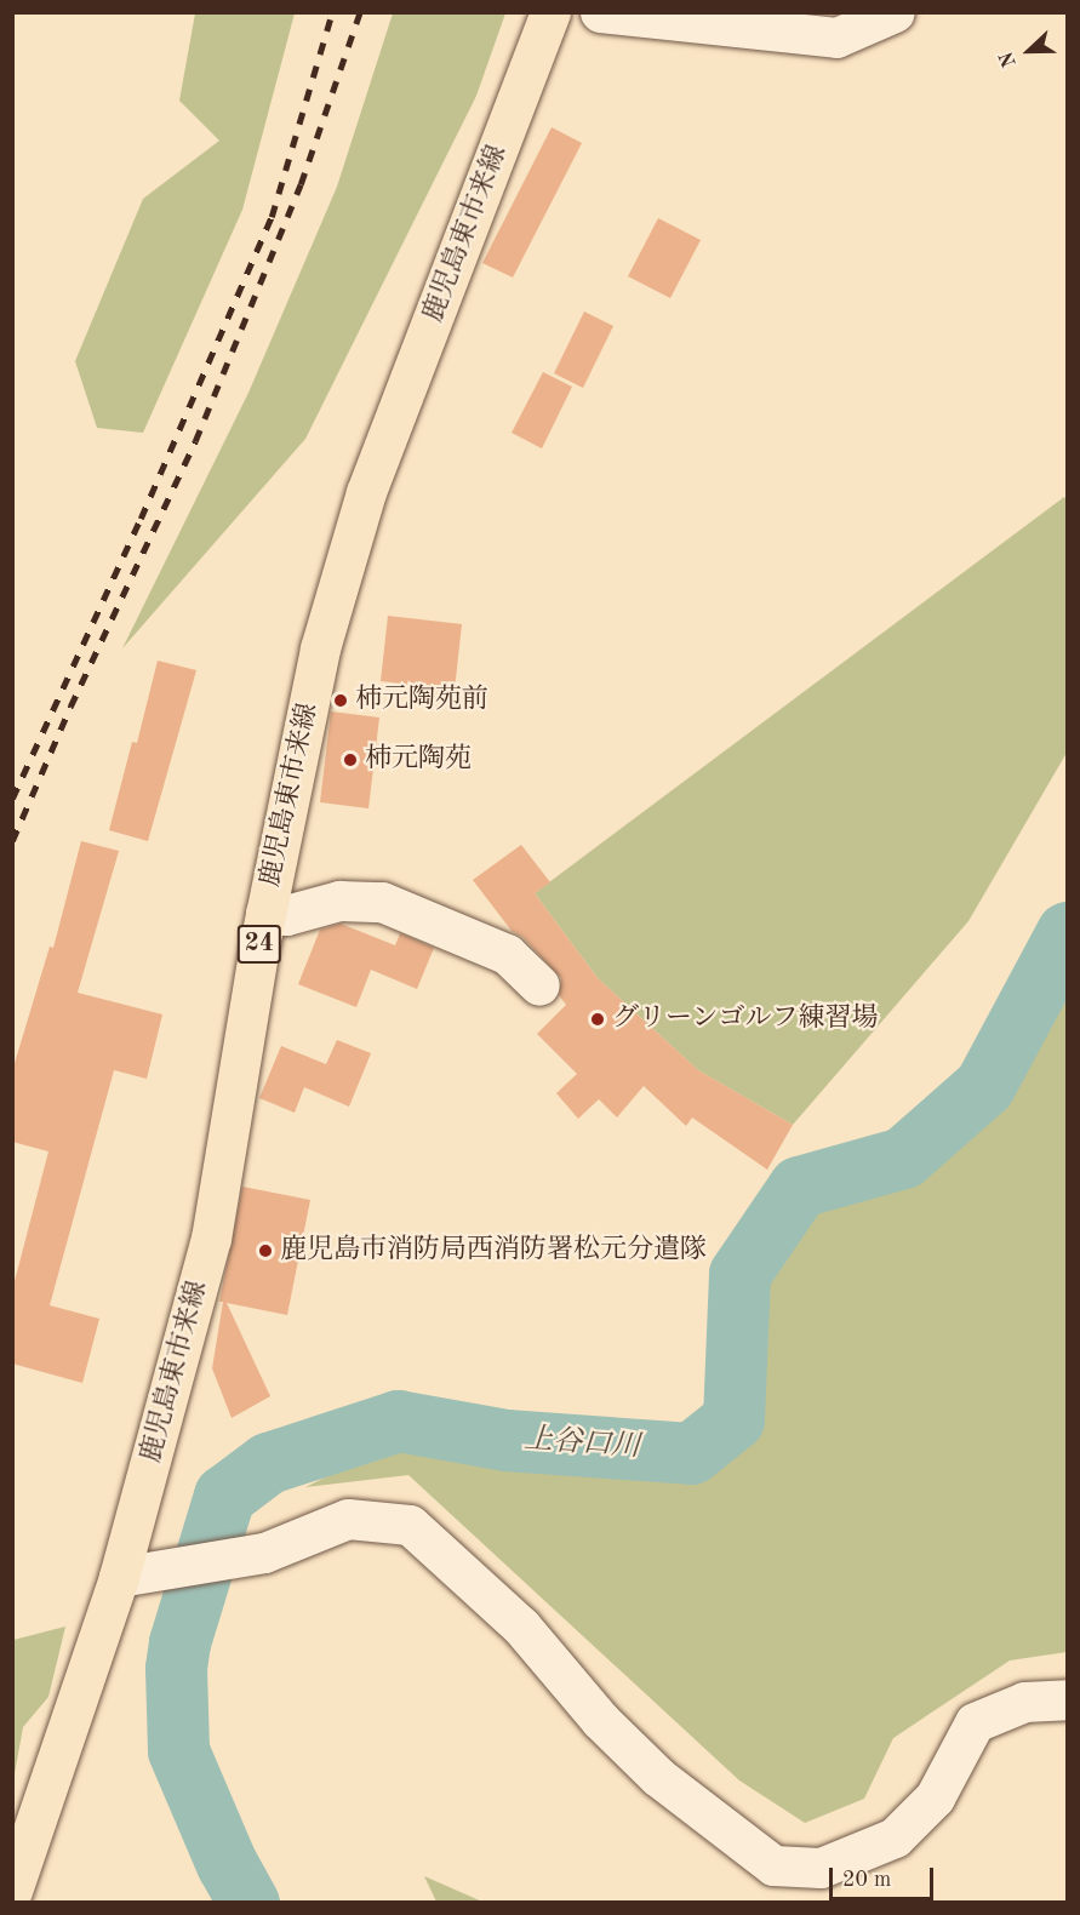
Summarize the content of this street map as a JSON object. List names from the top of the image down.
{
  "streets": {
    "main road": ["鹿児島東市来線", "24"]
  },
  "water": ["上谷口川"],
  "places": [
    "柿元陶苑前",
    "柿元陶苑",
    "グリーンゴルフ練習場",
    "鹿児島市消防局西消防署松元分遣隊"
  ],
  "scale_bar": "20 m",
  "north": "left"
}
